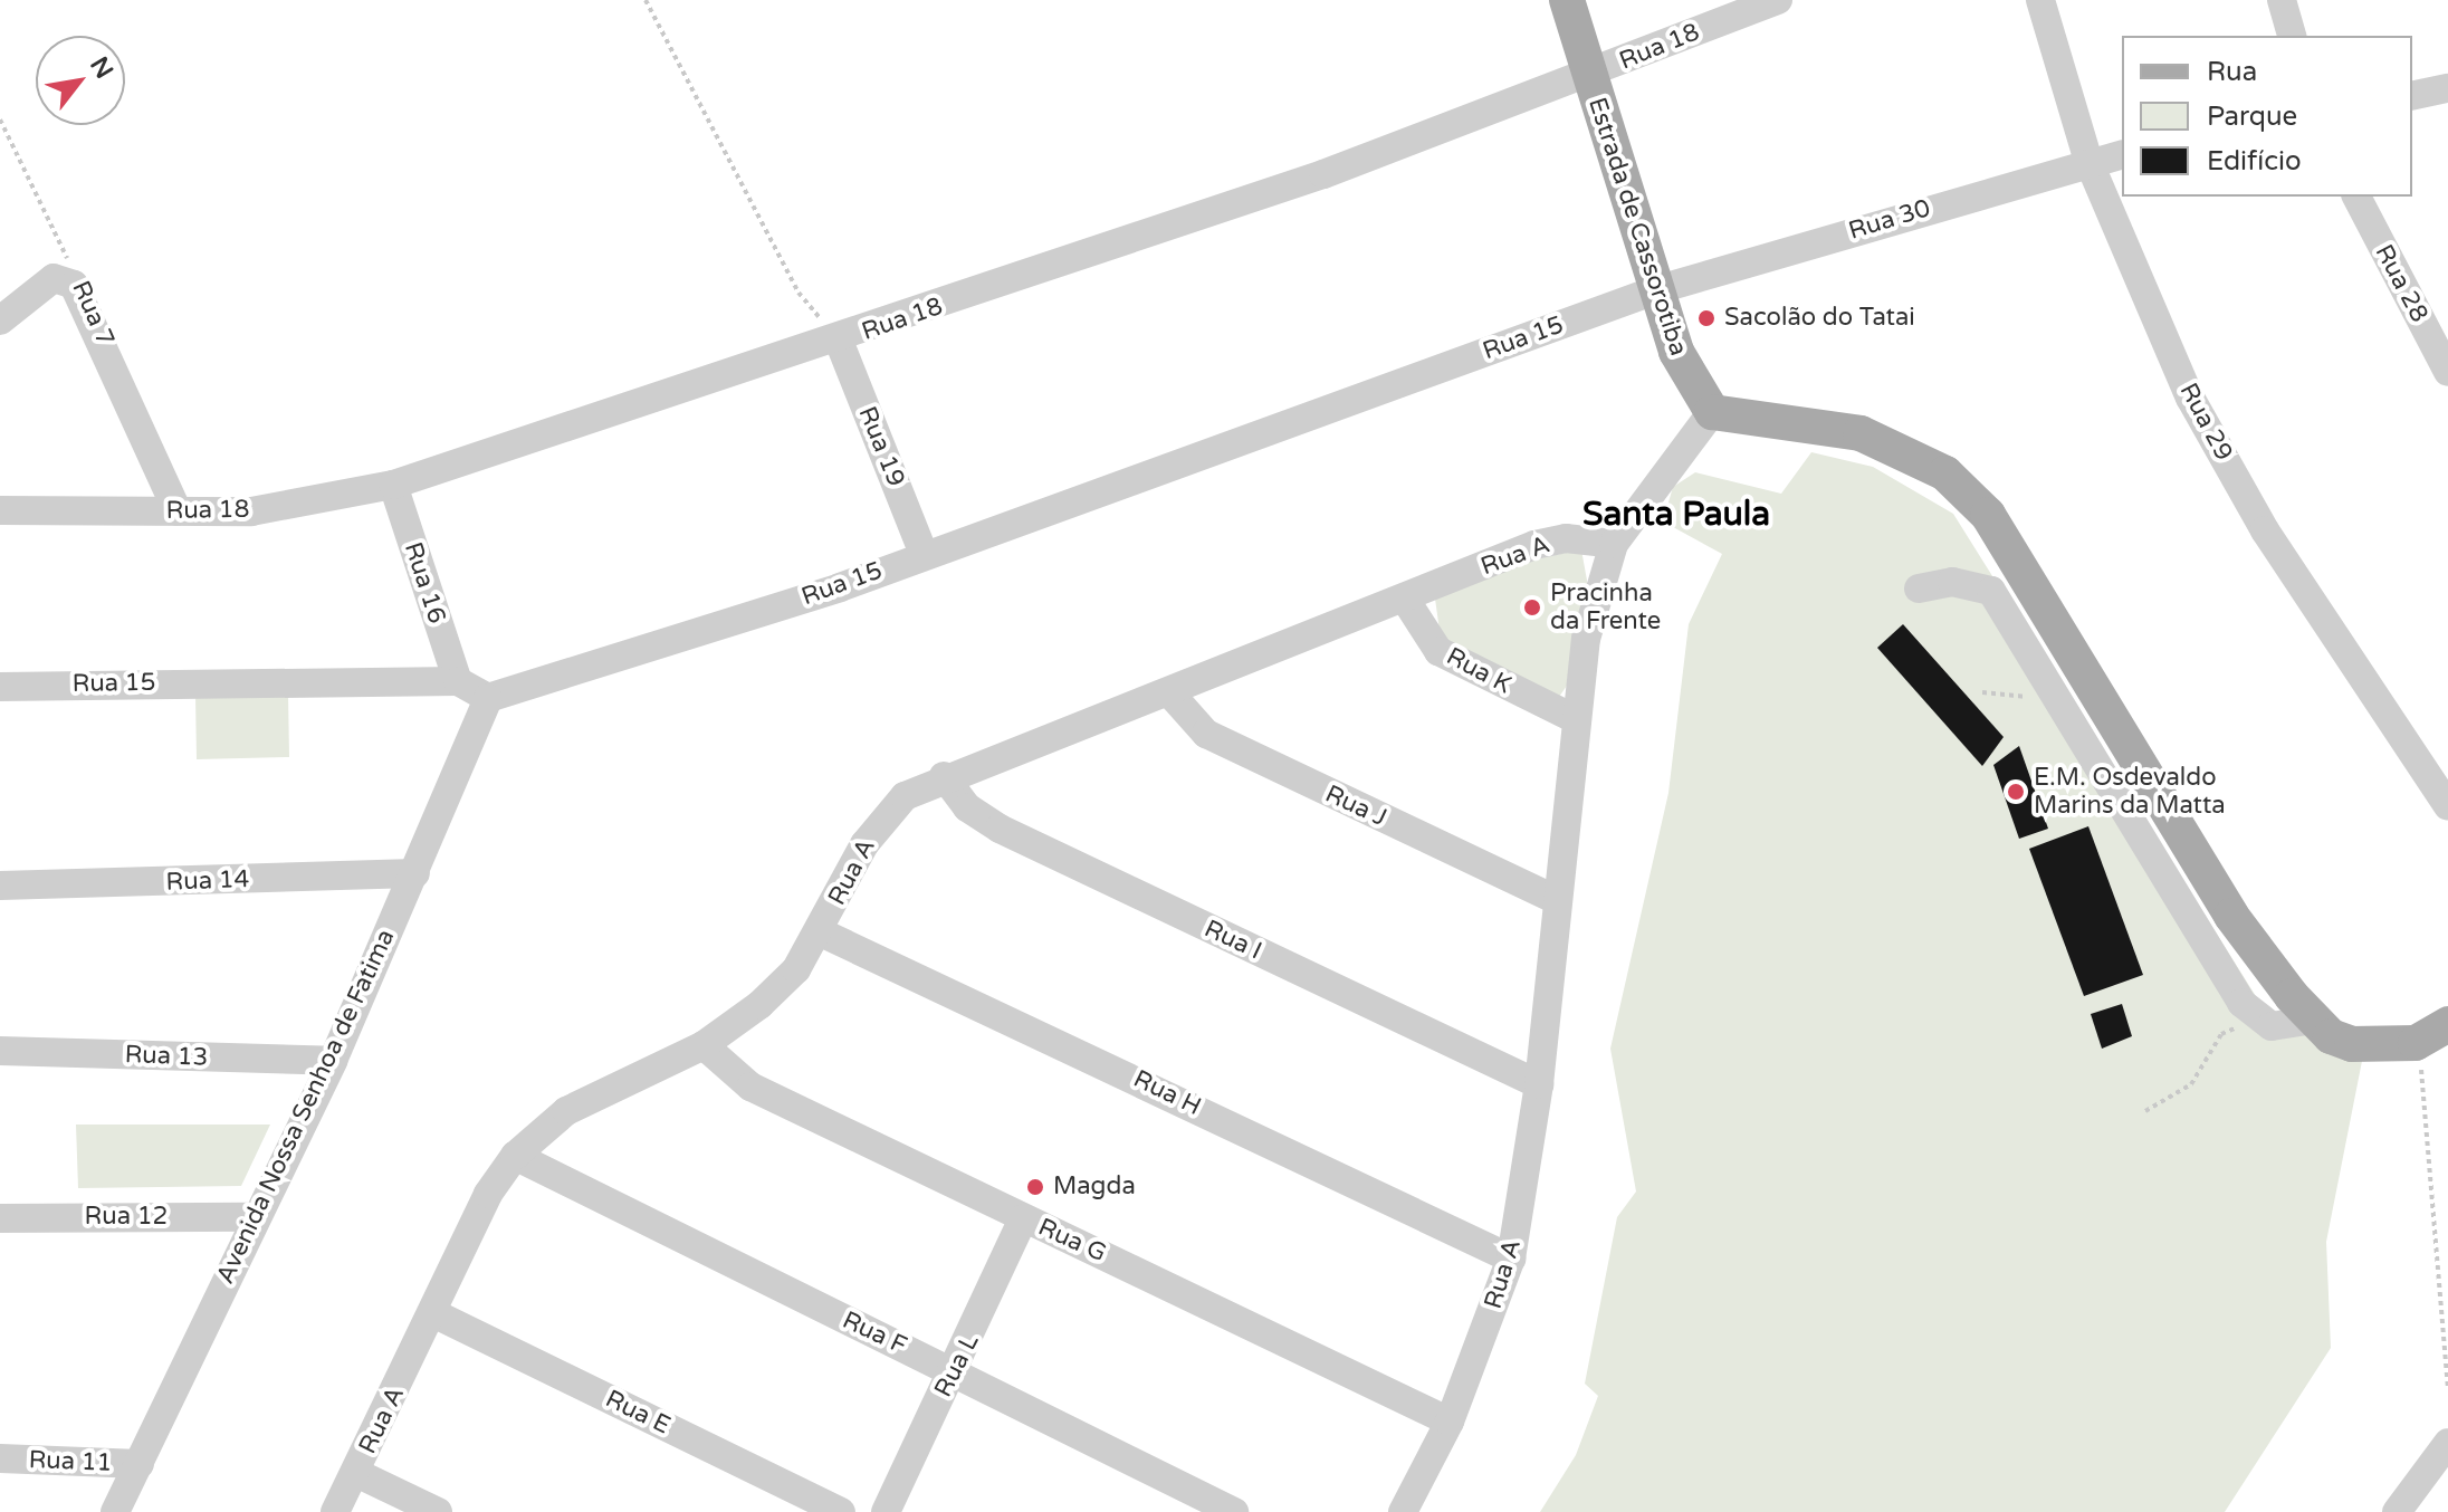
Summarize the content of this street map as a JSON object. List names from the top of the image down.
{
  "streets": {
    "main road": ["Estrada de Cassorotiba"],
    "street": [
      "Rua 18",
      "Rua 30",
      "Rua 28",
      "Rua 7",
      "Rua 15",
      "Rua 29",
      "Rua 19",
      "Rua A",
      "Rua 16",
      "Rua K",
      "Rua J",
      "Rua 14",
      "Rua I",
      "Rua 13",
      "Rua H",
      "Avenida Nossa Senhoa de Fatima",
      "Rua 12",
      "Rua G",
      "Rua F",
      "Rua L",
      "Rua E",
      "Rua 11"
    ]
  },
  "crossings": [
    ["Rua 18", "Estrada de Cassorotiba"],
    ["Rua 18", "Rua 7"],
    ["Rua 18", "Rua 19"],
    ["Rua 18", "Rua 16"],
    ["Rua 30", "Estrada de Cassorotiba"],
    ["Rua 30", "Rua 15"],
    ["Rua 30", "Rua 29"],
    ["Estrada de Cassorotiba", "Rua 15"],
    ["Estrada de Cassorotiba", "Rua A"],
    ["Rua 15", "Rua 19"],
    ["Rua 15", "Rua 16"],
    ["Rua 15", "Avenida Nossa Senhoa de Fatima"],
    ["Rua A", "Rua K"],
    ["Rua A", "Rua J"],
    ["Rua A", "Rua I"],
    ["Rua A", "Rua H"],
    ["Rua A", "Rua G"],
    ["Rua A", "Rua F"],
    ["Rua A", "Rua E"],
    ["Rua 14", "Avenida Nossa Senhoa de Fatima"],
    ["Rua 13", "Avenida Nossa Senhoa de Fatima"],
    ["Avenida Nossa Senhoa de Fatima", "Rua 12"],
    ["Avenida Nossa Senhoa de Fatima", "Rua 11"],
    ["Rua G", "Rua L"],
    ["Rua F", "Rua L"]
  ],
  "districts": ["Santa Paula"],
  "places": [
    "Sacolão do Tatai",
    "Pracinha da Frente",
    "E.M. Osdevaldo Marins da Matta",
    "Magda"
  ],
  "legend": ["Rua", "Parque", "Edifício"],
  "north": "top right"
}
